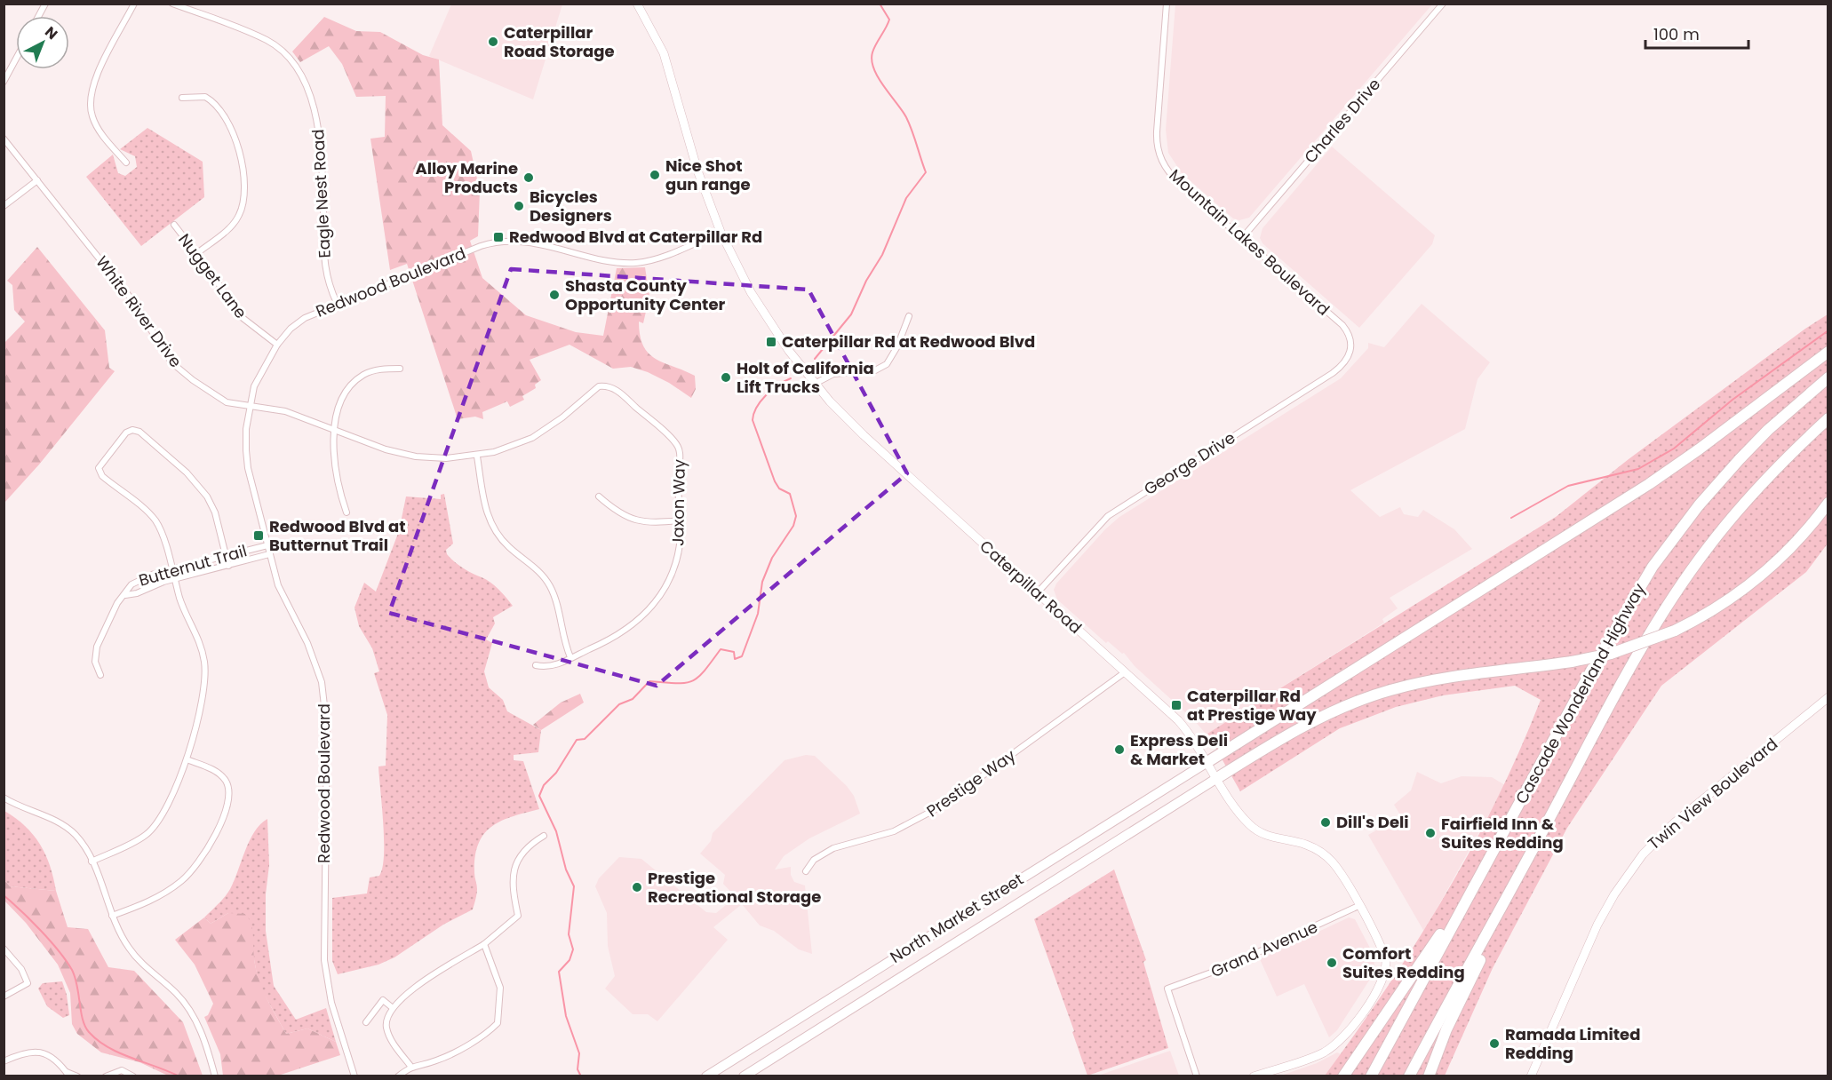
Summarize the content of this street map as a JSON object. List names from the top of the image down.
{
  "streets": {
    "highway": ["Cascade Wonderland Highway"],
    "main road": ["North Market Street"],
    "street": [
      "Charles Drive",
      "Eagle Nest Road",
      "Mountain Lakes Boulevard",
      "Nugget Lane",
      "Redwood Boulevard",
      "White River Drive",
      "George Drive",
      "Jaxon Way",
      "Butternut Trail",
      "Caterpillar Road",
      "Prestige Way",
      "Twin View Boulevard",
      "Grand Avenue"
    ]
  },
  "crossings": [
    ["Charles Drive", "Mountain Lakes Boulevard"],
    ["Eagle Nest Road", "Redwood Boulevard"],
    ["Mountain Lakes Boulevard", "George Drive"],
    ["Nugget Lane", "Redwood Boulevard"],
    ["Redwood Boulevard", "White River Drive"],
    ["Redwood Boulevard", "Butternut Trail"],
    ["Redwood Boulevard", "Caterpillar Road"],
    ["White River Drive", "Jaxon Way"],
    ["George Drive", "Caterpillar Road"],
    ["Caterpillar Road", "Prestige Way"],
    ["Caterpillar Road", "North Market Street"],
    ["Caterpillar Road", "Grand Avenue"]
  ],
  "places": {
    "other": [
      "Caterpillar Road Storage",
      "Nice Shot gun range",
      "Alloy Marine Products",
      "Bicycles Designers",
      "Shasta County Opportunity Center",
      "Holt of California Lift Trucks",
      "Express Deli & Market",
      "Dill's Deli",
      "Fairfield Inn & Suites Redding",
      "Prestige Recreational Storage",
      "Comfort Suites Redding",
      "Ramada Limited Redding"
    ],
    "transit": [
      "Redwood Blvd at Caterpillar Rd",
      "Caterpillar Rd at Redwood Blvd",
      "Redwood Blvd at Butternut Trail",
      "Caterpillar Rd at Prestige Way"
    ]
  },
  "scale_bar": "100 m",
  "north": "top right"
}
